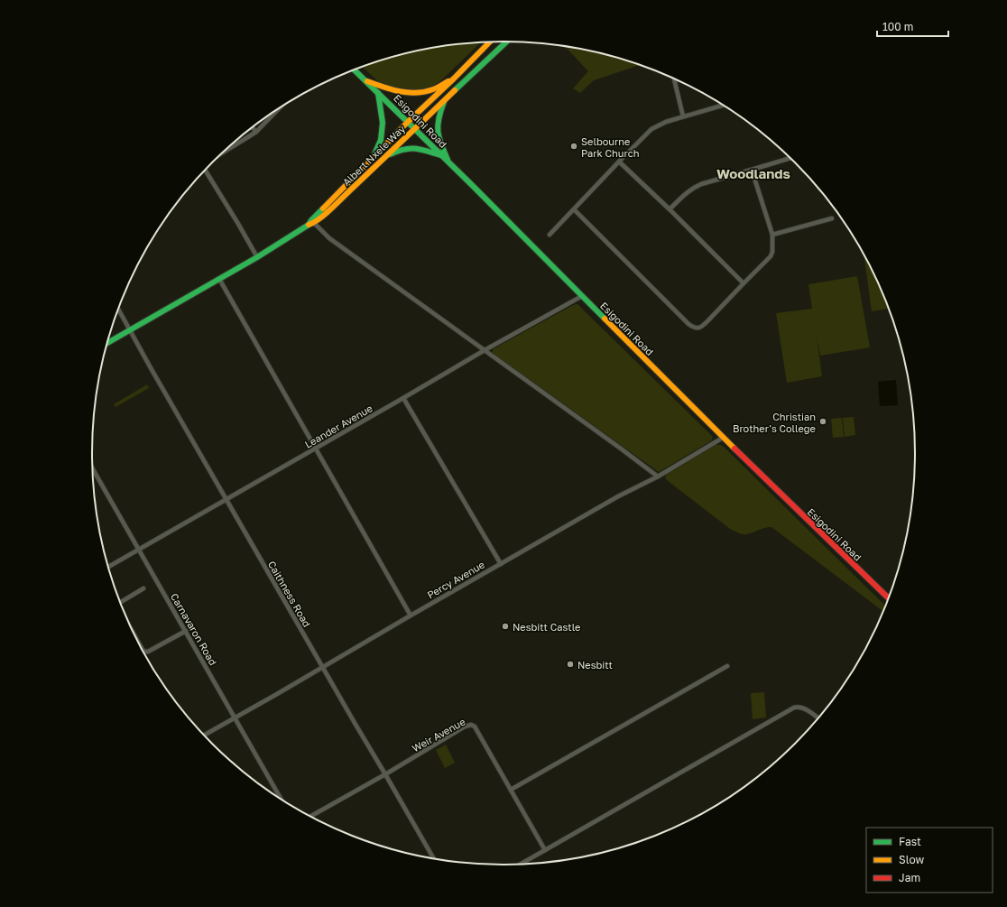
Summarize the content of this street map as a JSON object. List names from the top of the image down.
{
  "streets": {
    "main road": ["Esigodini Road", "Albert Nxele Way"],
    "street": [
      "Leander Avenue",
      "Percy Avenue",
      "Caithness Road",
      "Carnavaron Road",
      "Weir Avenue"
    ]
  },
  "crossings": [
    ["Esigodini Road", "Albert Nxele Way"],
    ["Esigodini Road", "Leander Avenue"],
    ["Esigodini Road", "Percy Avenue"],
    ["Albert Nxele Way", "Caithness Road"],
    ["Leander Avenue", "Caithness Road"],
    ["Leander Avenue", "Carnavaron Road"],
    ["Percy Avenue", "Caithness Road"],
    ["Percy Avenue", "Carnavaron Road"],
    ["Caithness Road", "Weir Avenue"]
  ],
  "districts": ["Woodlands"],
  "places": [
    "Selbourne Park Church",
    "Christian Brother's College",
    "Nesbitt Castle",
    "Nesbitt"
  ],
  "legend": ["Fast", "Slow", "Jam"],
  "scale_bar": "100 m"
}
